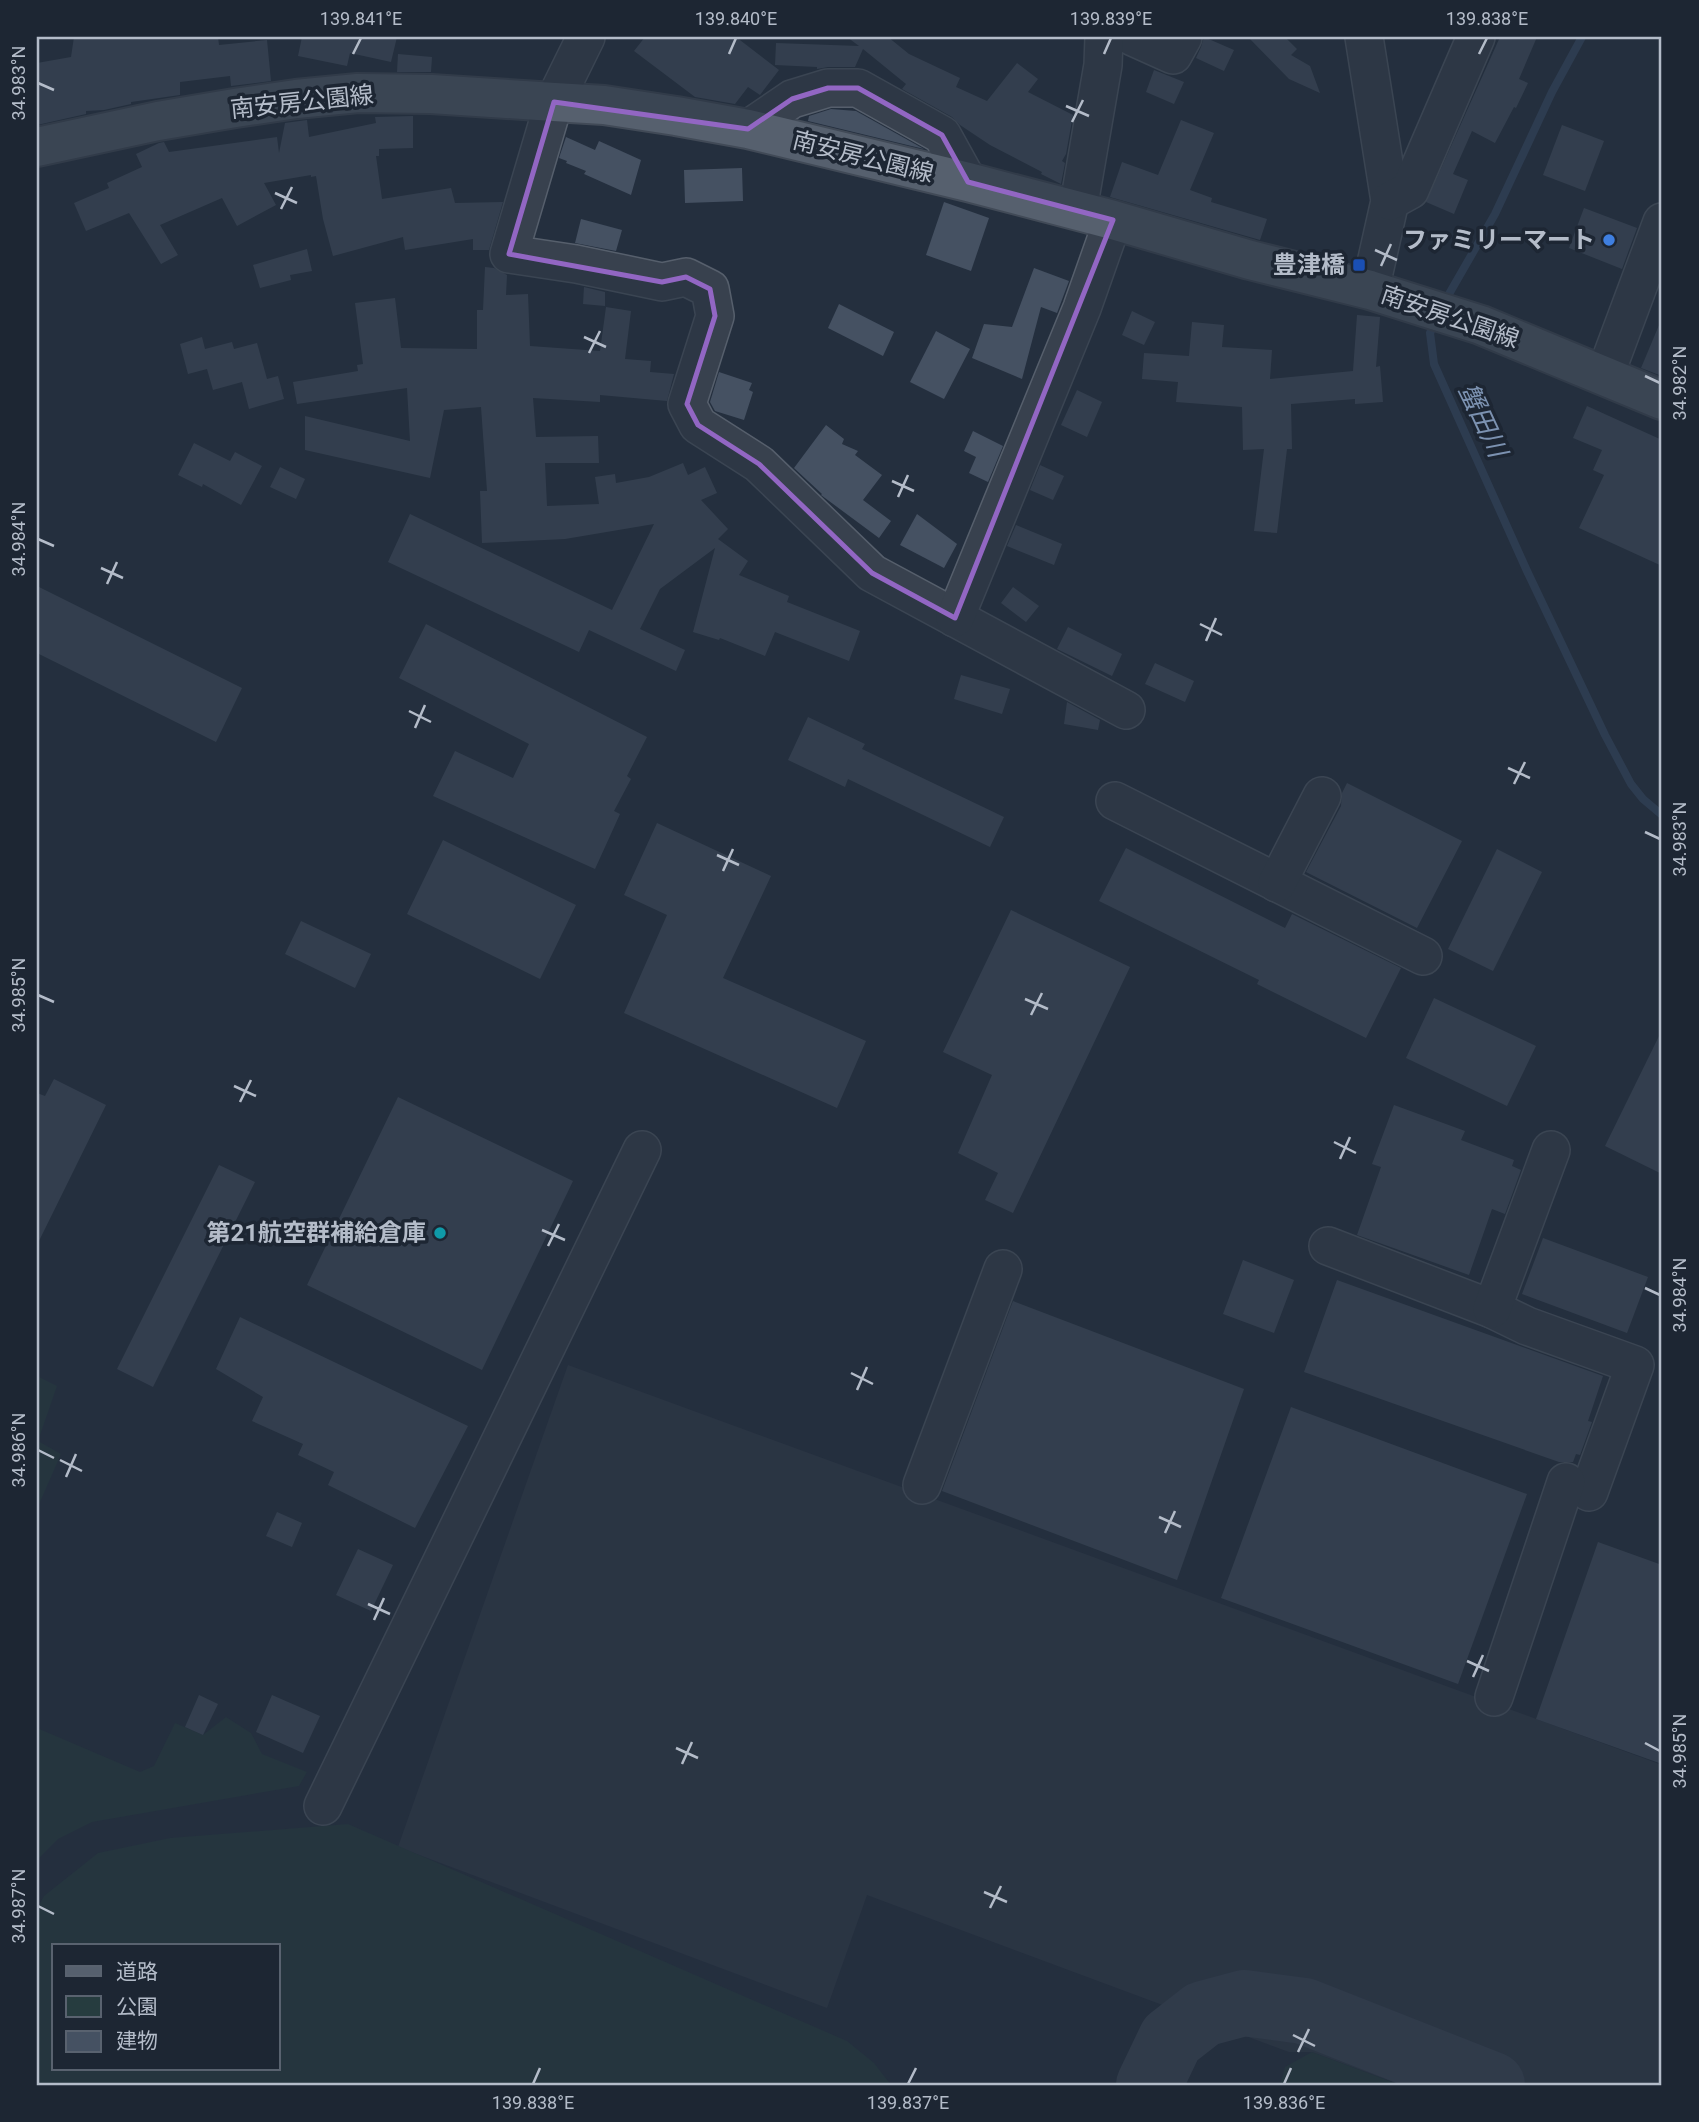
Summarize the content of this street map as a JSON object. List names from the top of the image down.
{
  "streets": {
    "main road": ["南安房公園線"]
  },
  "water": ["蟹田川"],
  "places": {
    "other": ["ファミリーマート", "第21航空群補給倉庫"],
    "transit": ["豊津橋"]
  },
  "legend": ["道路", "公園", "建物"],
  "coordinates": [
    "139.841°E",
    "139.840°E",
    "139.839°E",
    "139.838°E",
    "34.983°N",
    "34.982°N",
    "34.984°N",
    "34.985°N",
    "34.986°N",
    "34.987°N",
    "139.837°E",
    "139.836°E"
  ]
}
